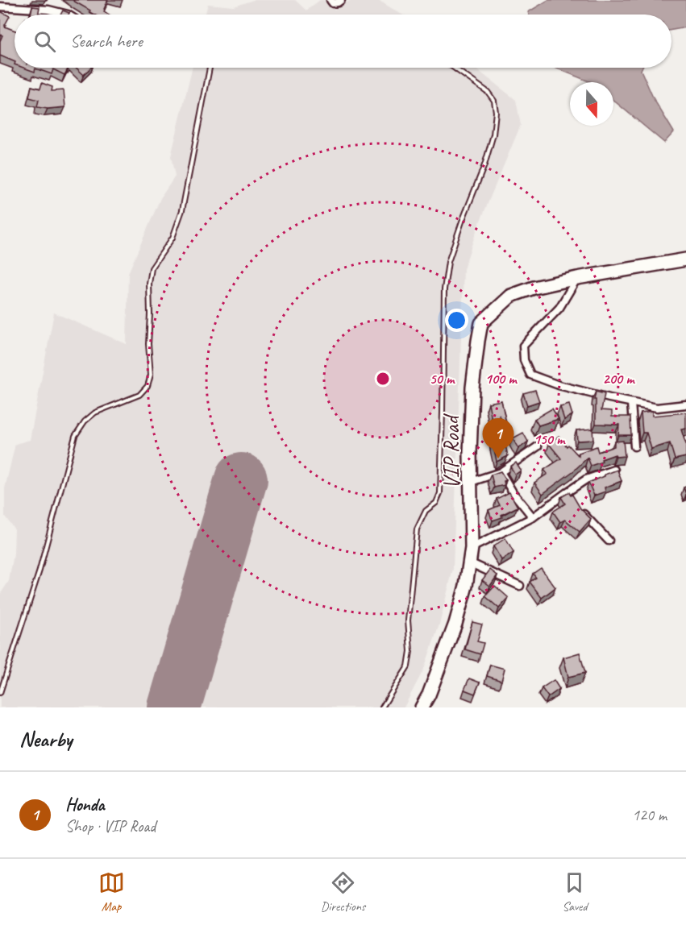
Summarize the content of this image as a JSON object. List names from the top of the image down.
{
  "streets": {
    "highway": ["VIP Road"]
  },
  "north": "bottom",
  "page": {
    "search": "Search here",
    "pins": "1",
    "heading": "Nearby",
    "list": [
      {
        "mark": "1",
        "name": "Honda",
        "note": "Shop · VIP Road",
        "value": "120 m"
      }
    ],
    "nav": ["Map", "Directions", "Saved"]
  },
  "rings": [
    "50 m",
    "100 m",
    "200 m",
    "150 m"
  ]
}
